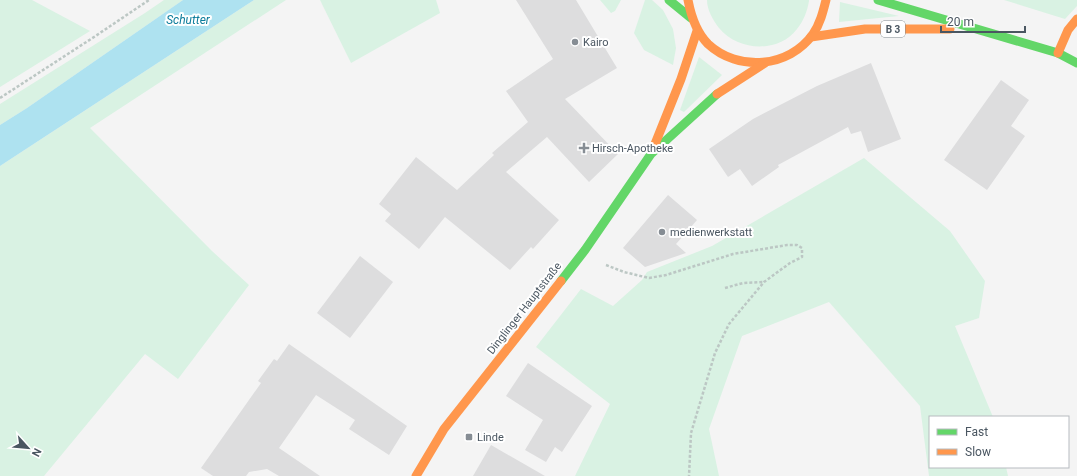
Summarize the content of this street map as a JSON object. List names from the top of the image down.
{
  "streets": {
    "street": ["B 3", "Dinglinger Hauptstraße"]
  },
  "water": ["Schutter"],
  "places": {
    "other": ["Kairo", "medienwerkstatt"],
    "health": ["Hirsch-Apotheke"],
    "transit": ["Linde"]
  },
  "legend": ["Fast", "Slow"],
  "scale_bar": "20 m",
  "north": "bottom right"
}
